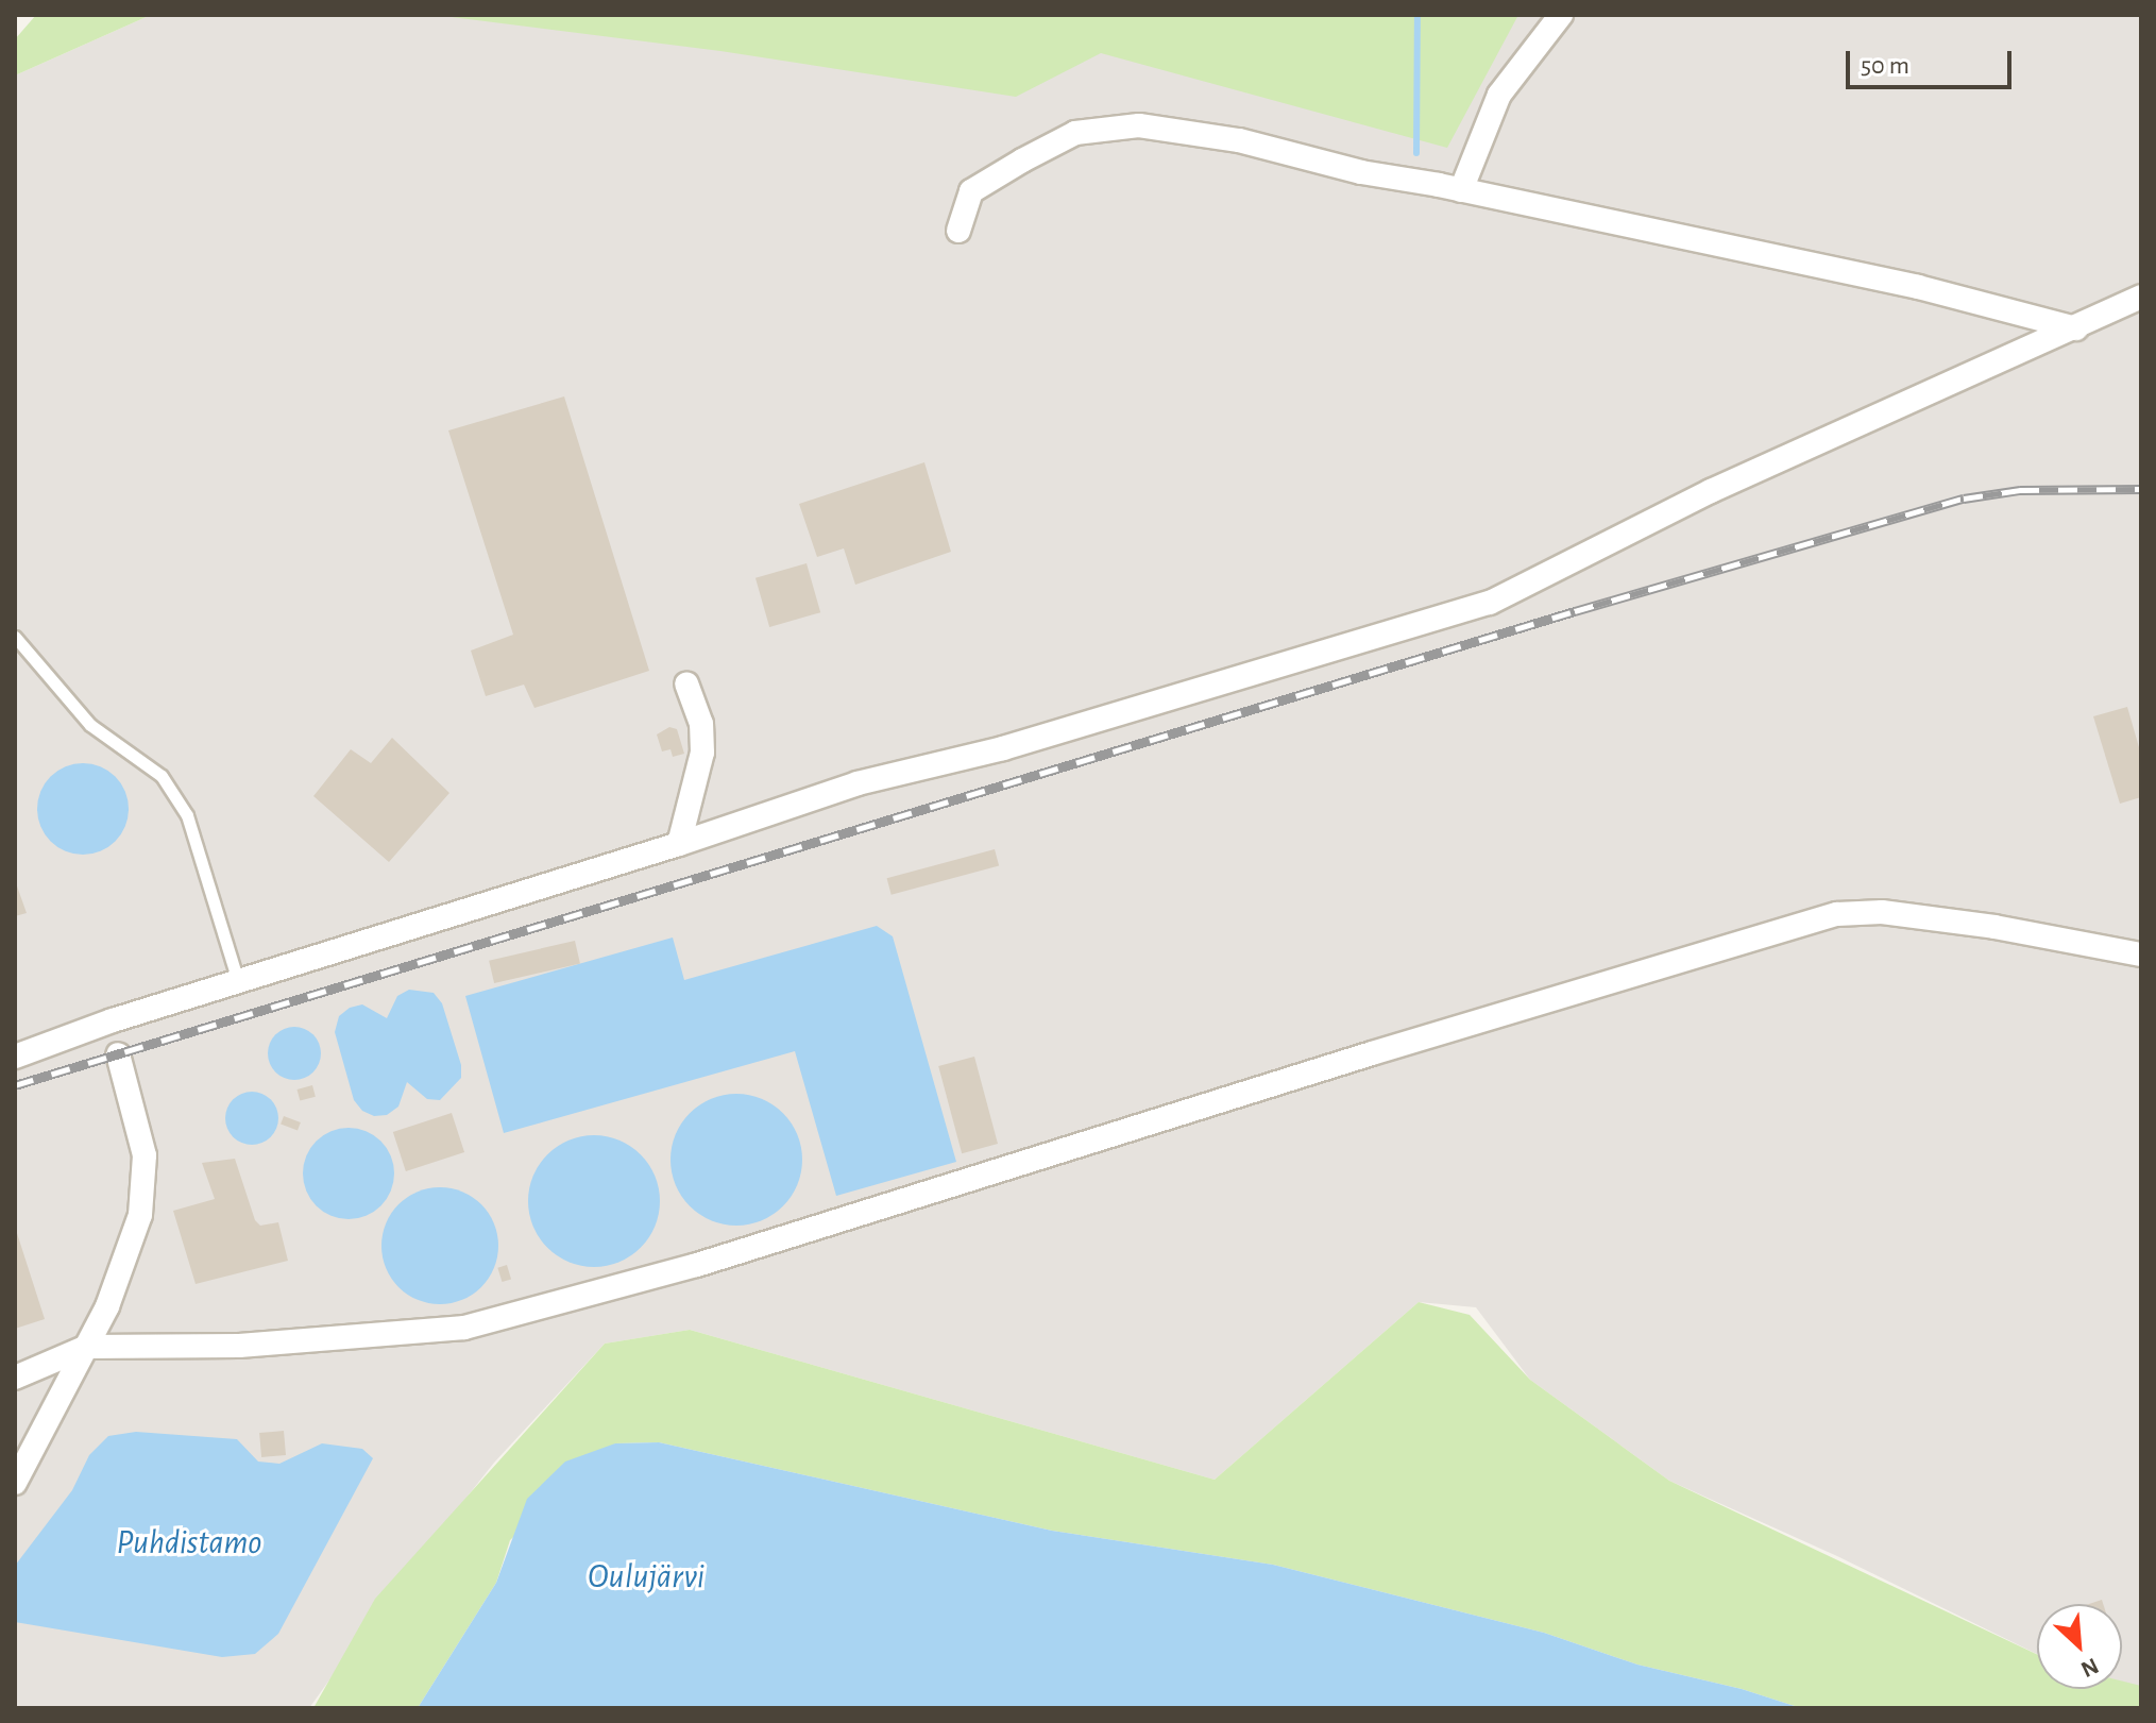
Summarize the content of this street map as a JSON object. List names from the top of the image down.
{
  "water": ["Puhdistamo", "Oulujärvi"],
  "scale_bar": "50 m",
  "north": "bottom right"
}
